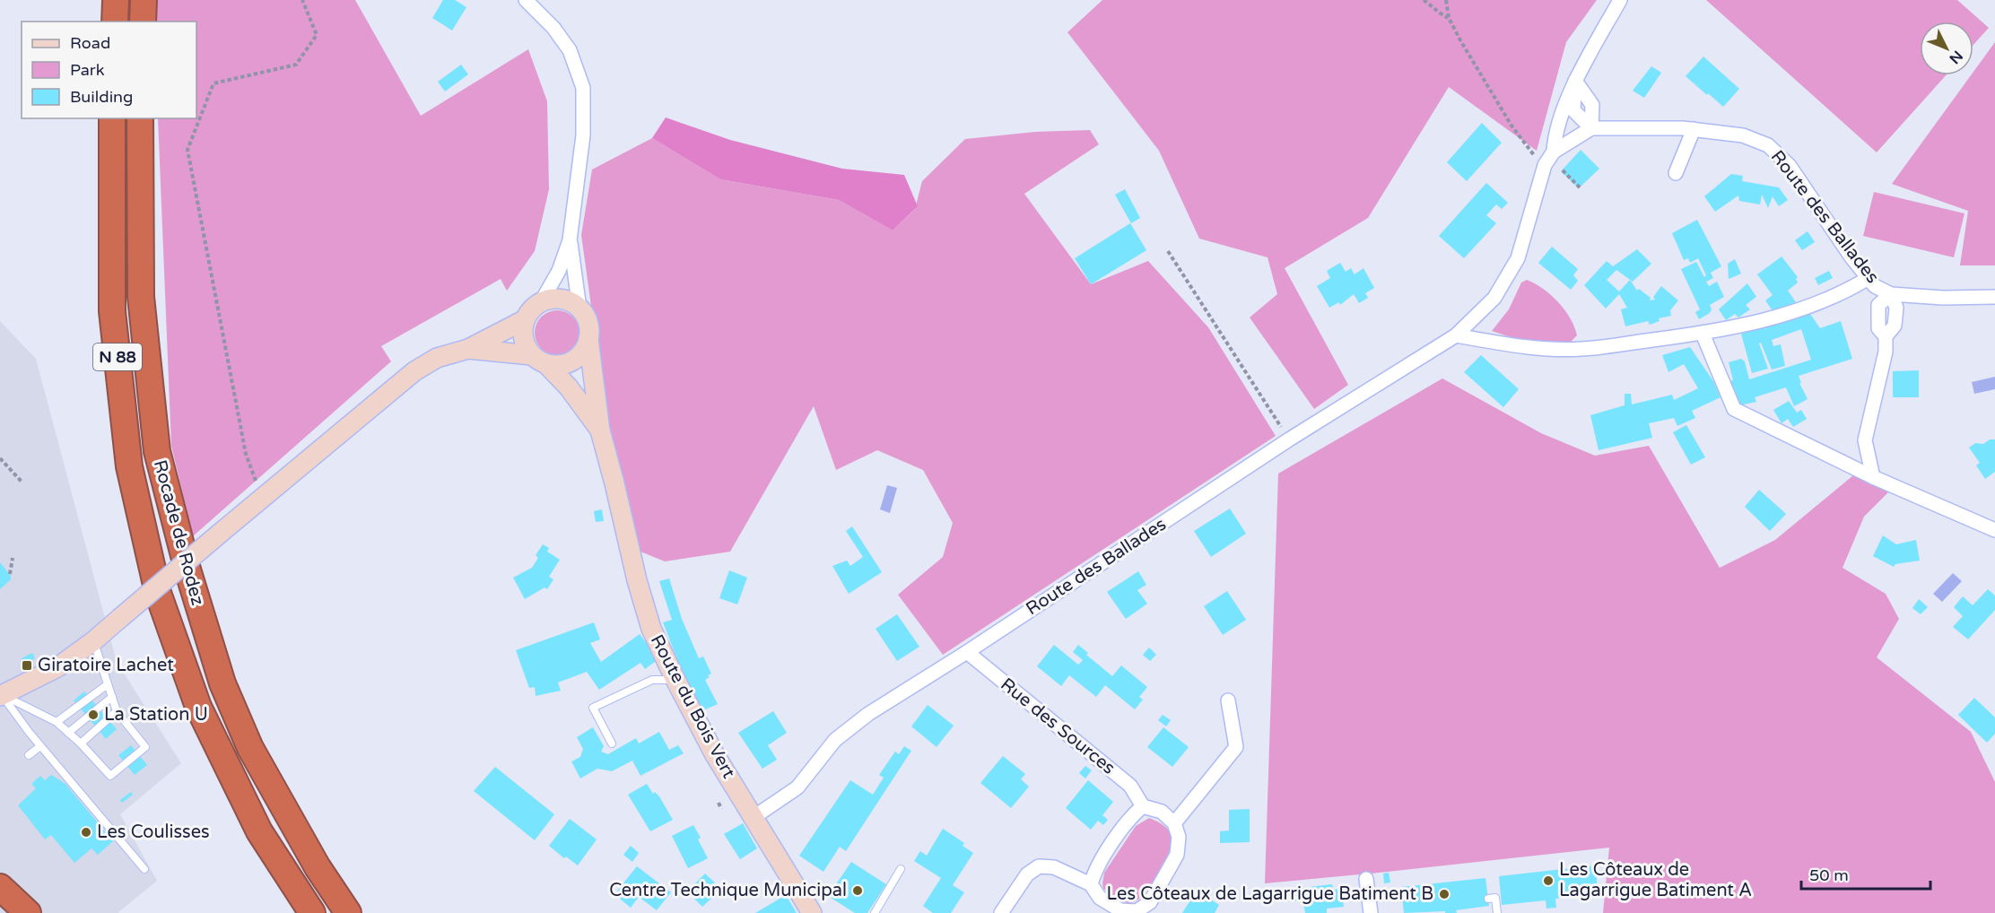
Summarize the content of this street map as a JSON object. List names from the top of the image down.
{
  "streets": {
    "highway": ["N 88", "Rocade de Rodez"],
    "street": ["Route des Ballades", "Route du Bois Vert", "Rue des Sources"]
  },
  "crossings": [
    ["Route des Ballades", "Route du Bois Vert"],
    ["Route des Ballades", "Rue des Sources"]
  ],
  "places": {
    "transit": ["Giratoire Lachet"],
    "other": [
      "La Station U",
      "Les Coulisses",
      "Les Côteaux de Lagarrigue Batiment A",
      "Centre Technique Municipal",
      "Les Côteaux de Lagarrigue Batiment B"
    ]
  },
  "legend": ["Road", "Park", "Building"],
  "scale_bar": "50 m",
  "north": "bottom right"
}
